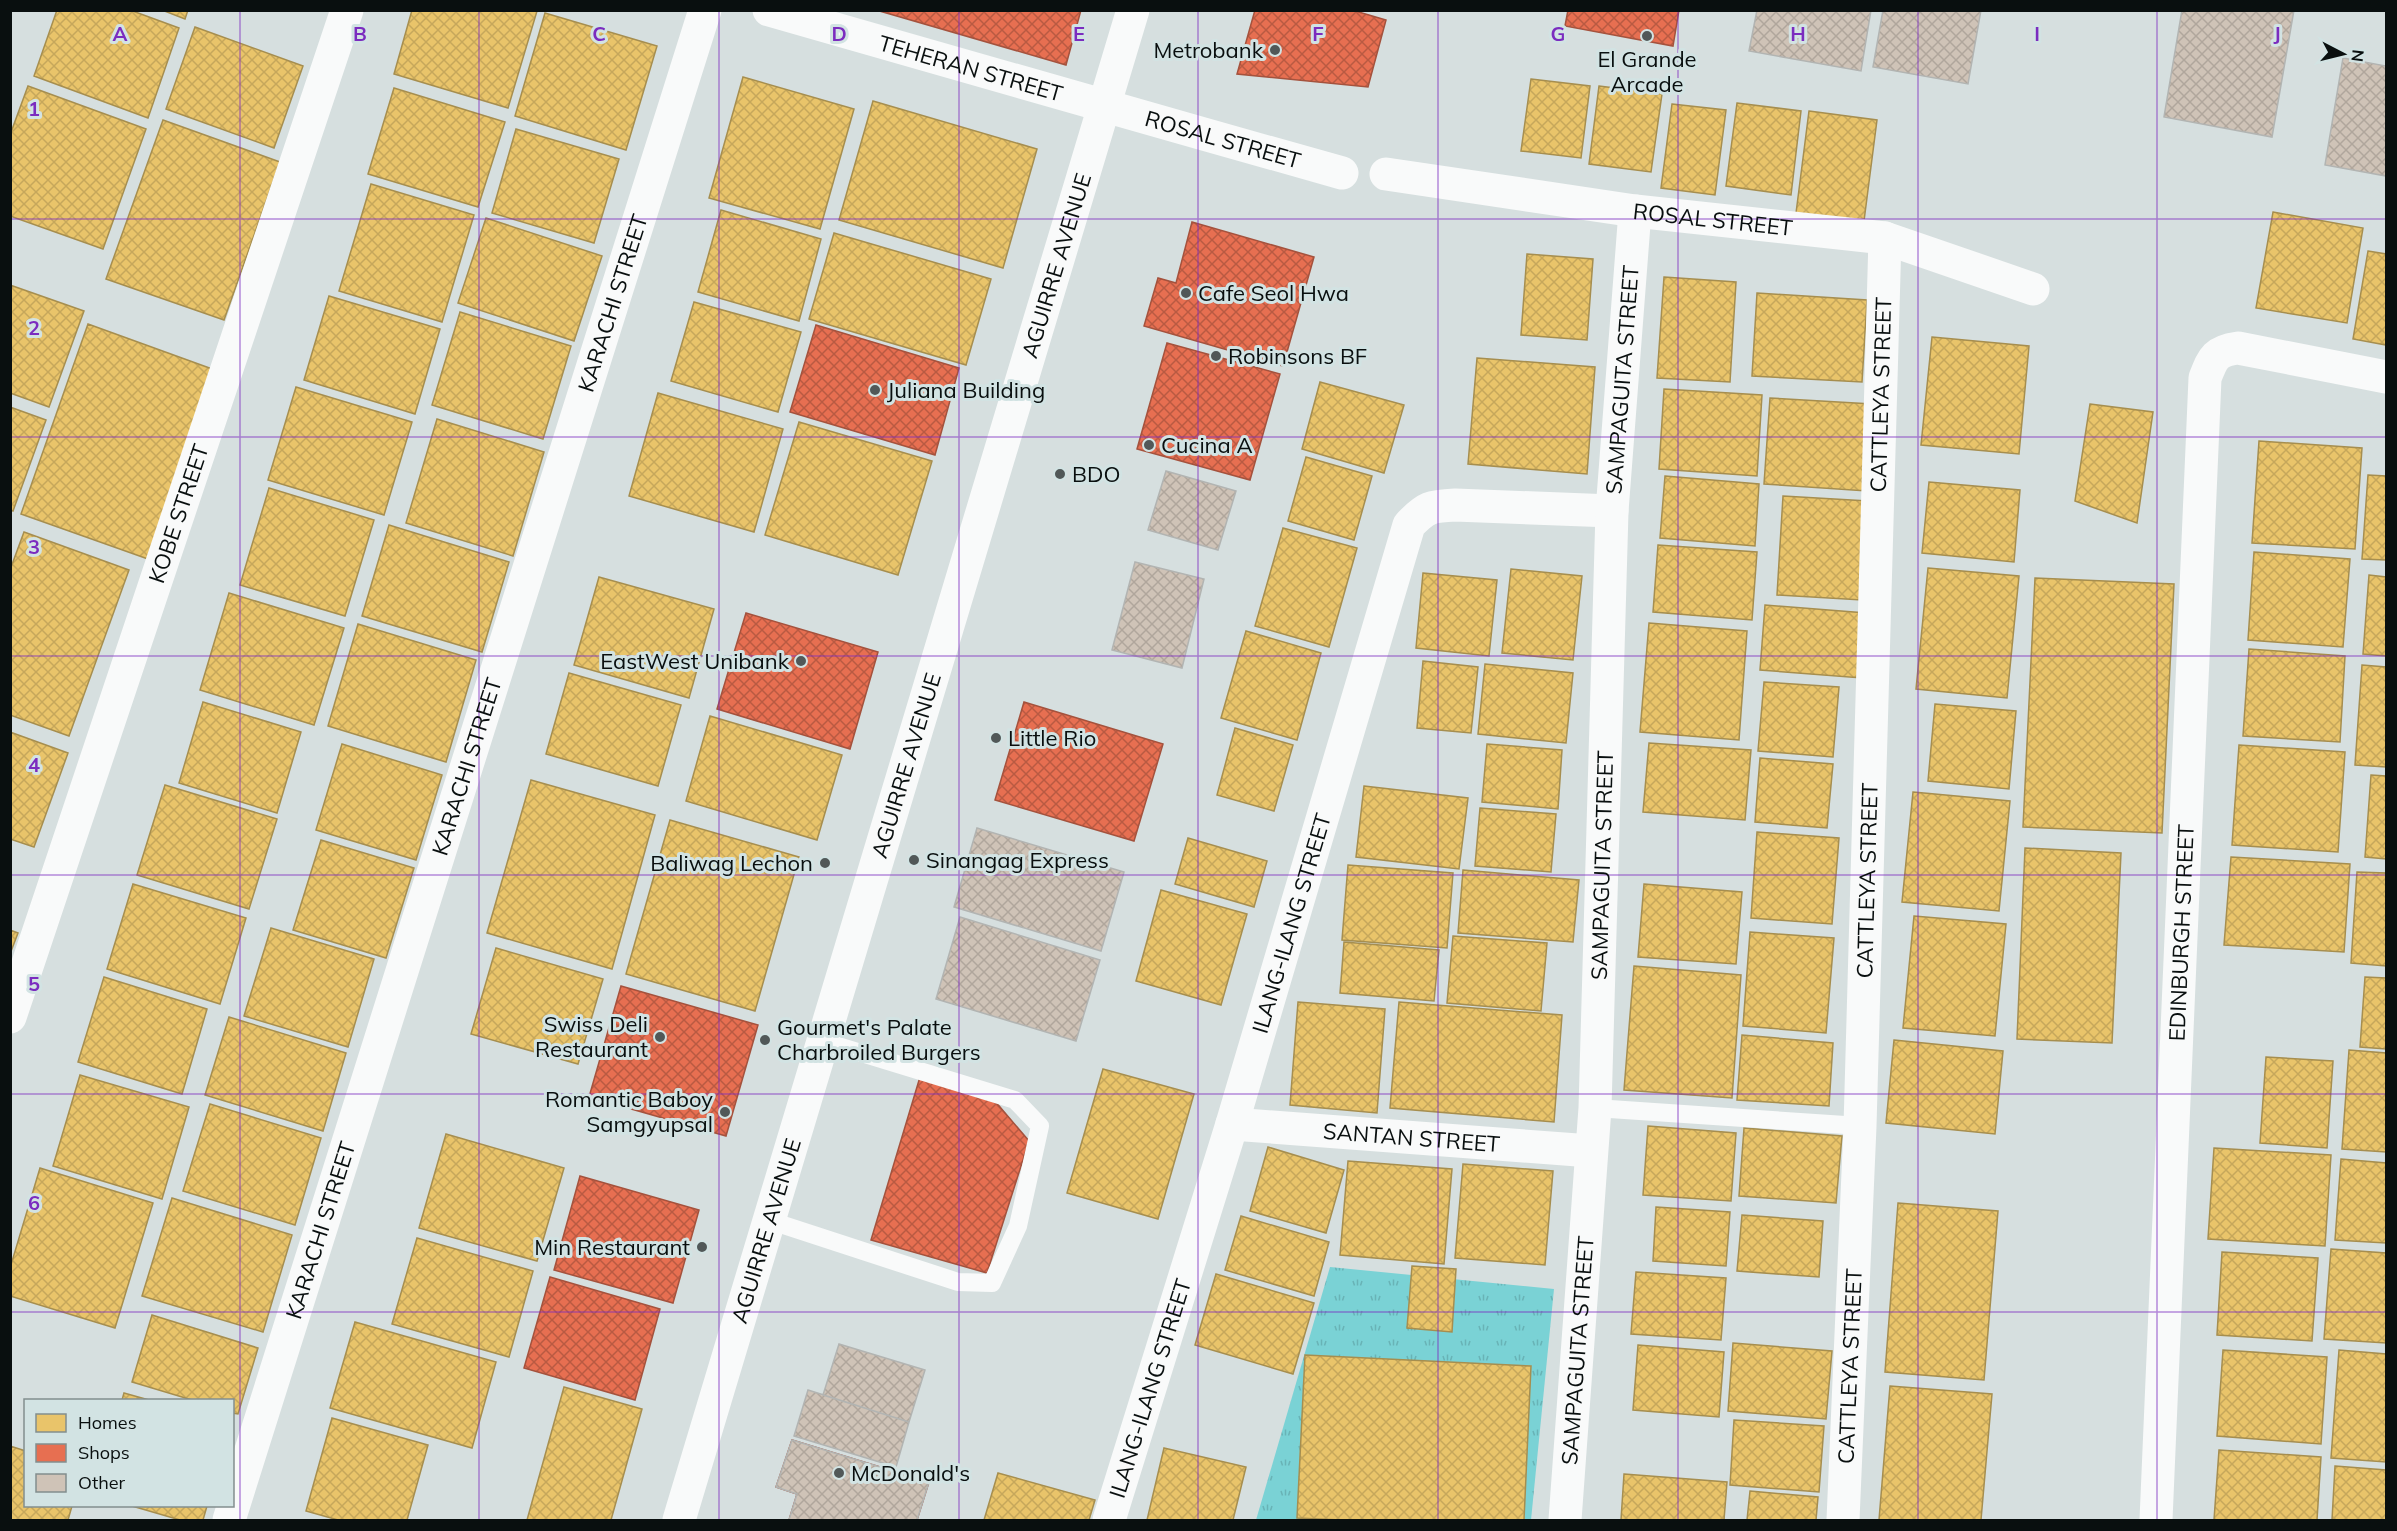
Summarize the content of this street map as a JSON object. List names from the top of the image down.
{
  "streets": {
    "street": [
      "TEHERAN STREET",
      "ROSAL STREET",
      "AGUIRRE AVENUE",
      "KARACHI STREET",
      "SAMPAGUITA STREET",
      "CATTLEYA STREET",
      "KOBE STREET",
      "ILANG-ILANG STREET",
      "EDINBURGH STREET",
      "SANTAN STREET"
    ]
  },
  "crossings": [
    ["TEHERAN STREET", "ROSAL STREET"],
    ["TEHERAN STREET", "AGUIRRE AVENUE"],
    ["ROSAL STREET", "AGUIRRE AVENUE"],
    ["ROSAL STREET", "SAMPAGUITA STREET"],
    ["ROSAL STREET", "CATTLEYA STREET"],
    ["SAMPAGUITA STREET", "ILANG-ILANG STREET"],
    ["SAMPAGUITA STREET", "SANTAN STREET"],
    ["ILANG-ILANG STREET", "SANTAN STREET"]
  ],
  "places": [
    "El Grande Arcade",
    "Metrobank",
    "Cafe Seol Hwa",
    "Robinsons BF",
    "Juliana Building",
    "Cucina A",
    "BDO",
    "EastWest Unibank",
    "Little Rio",
    "Sinangag Express",
    "Baliwag Lechon",
    "Swiss Deli Restaurant",
    "Gourmet's Palate Charbroiled Burgers",
    "Romantic Baboy Samgyupsal",
    "Min Restaurant",
    "McDonald's"
  ],
  "legend": ["Homes", "Shops", "Other"],
  "north": "right",
  "grid": {
    "columns": [
      "A",
      "B",
      "C",
      "D",
      "E",
      "F",
      "G",
      "H",
      "I",
      "J"
    ],
    "rows": [
      "1",
      "2",
      "3",
      "4",
      "5",
      "6"
    ]
  }
}
